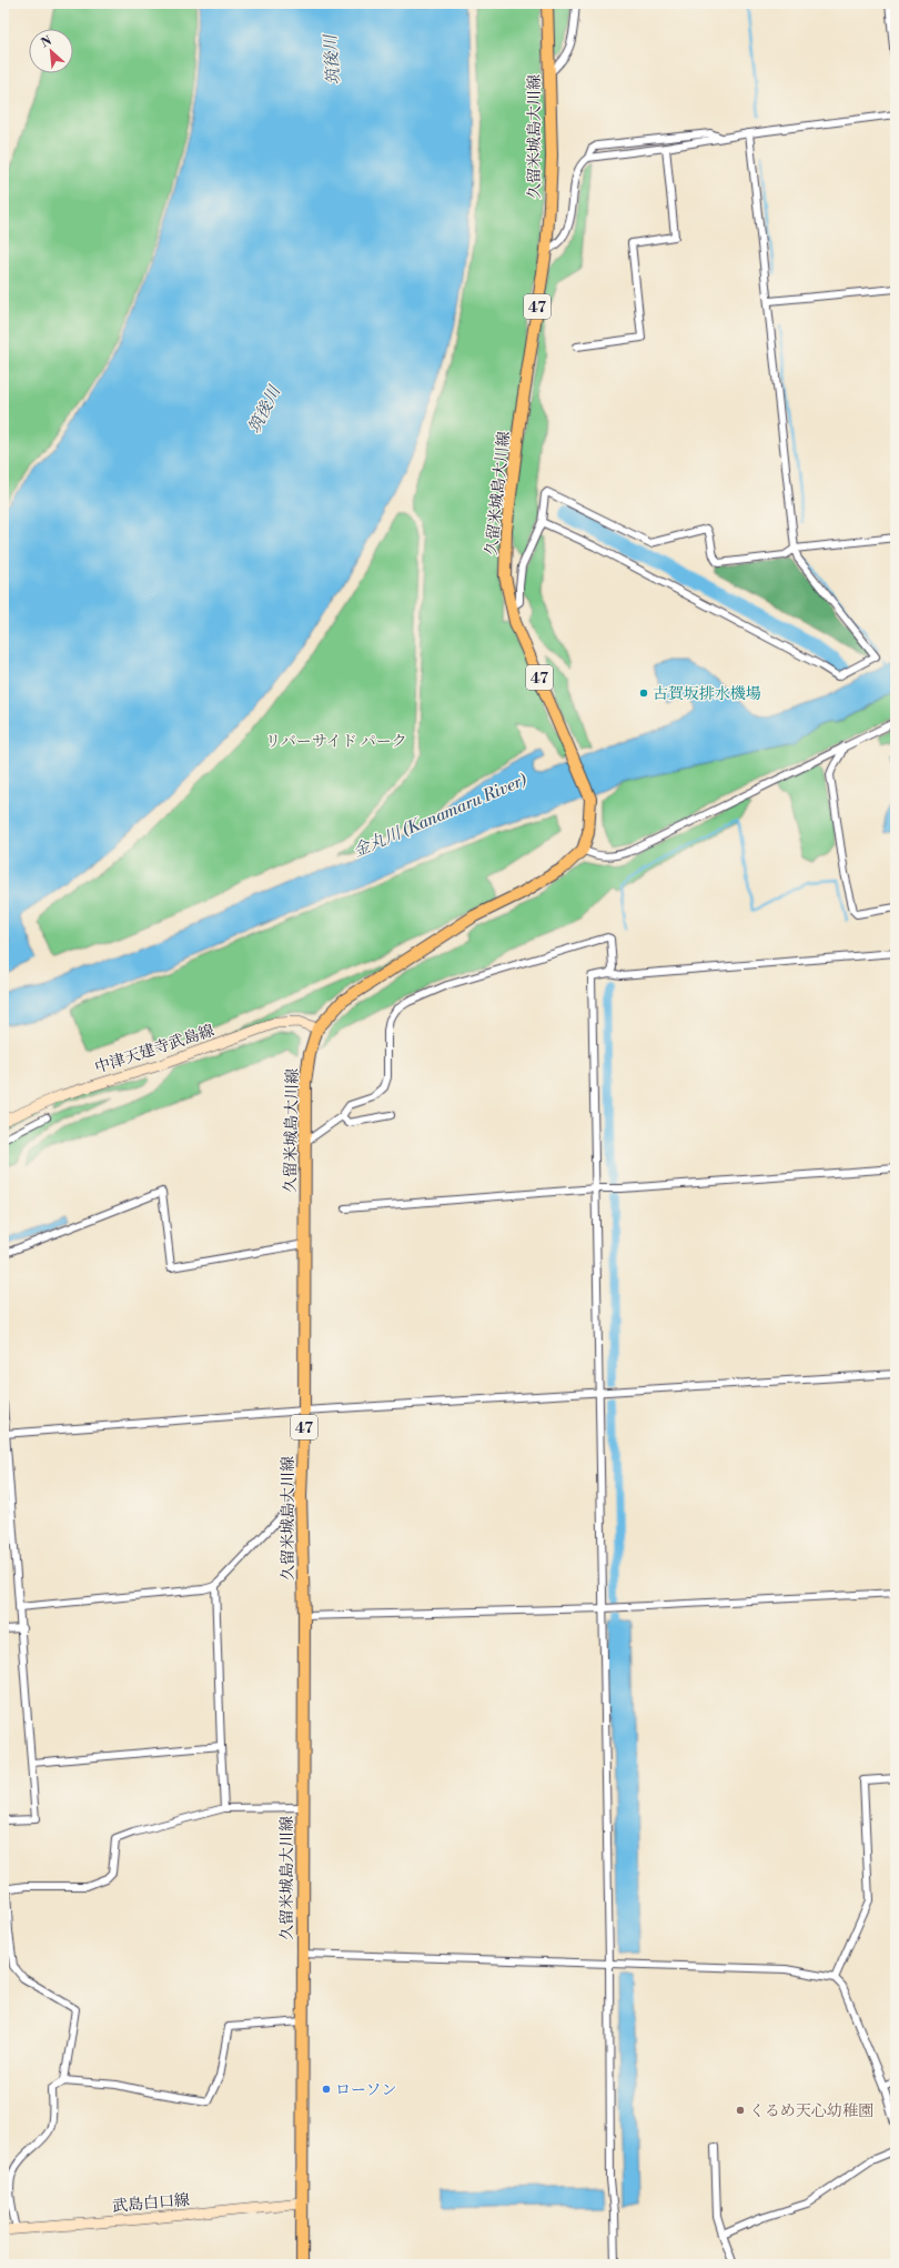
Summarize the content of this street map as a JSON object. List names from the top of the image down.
{
  "streets": {
    "main road": [
      "久留米城島大川線",
      "47",
      "中津天建寺武島線",
      "武島白口線"
    ]
  },
  "crossings": [
    ["久留米城島大川線", "中津天建寺武島線"],
    ["久留米城島大川線", "武島白口線"]
  ],
  "water": ["筑後川", "金丸川 (Kanamaru River)"],
  "parks": ["リバーサイド パーク"],
  "places": ["古賀坂排水機場", "ローソン", "くるめ天心幼稚園"],
  "north": "top left"
}
